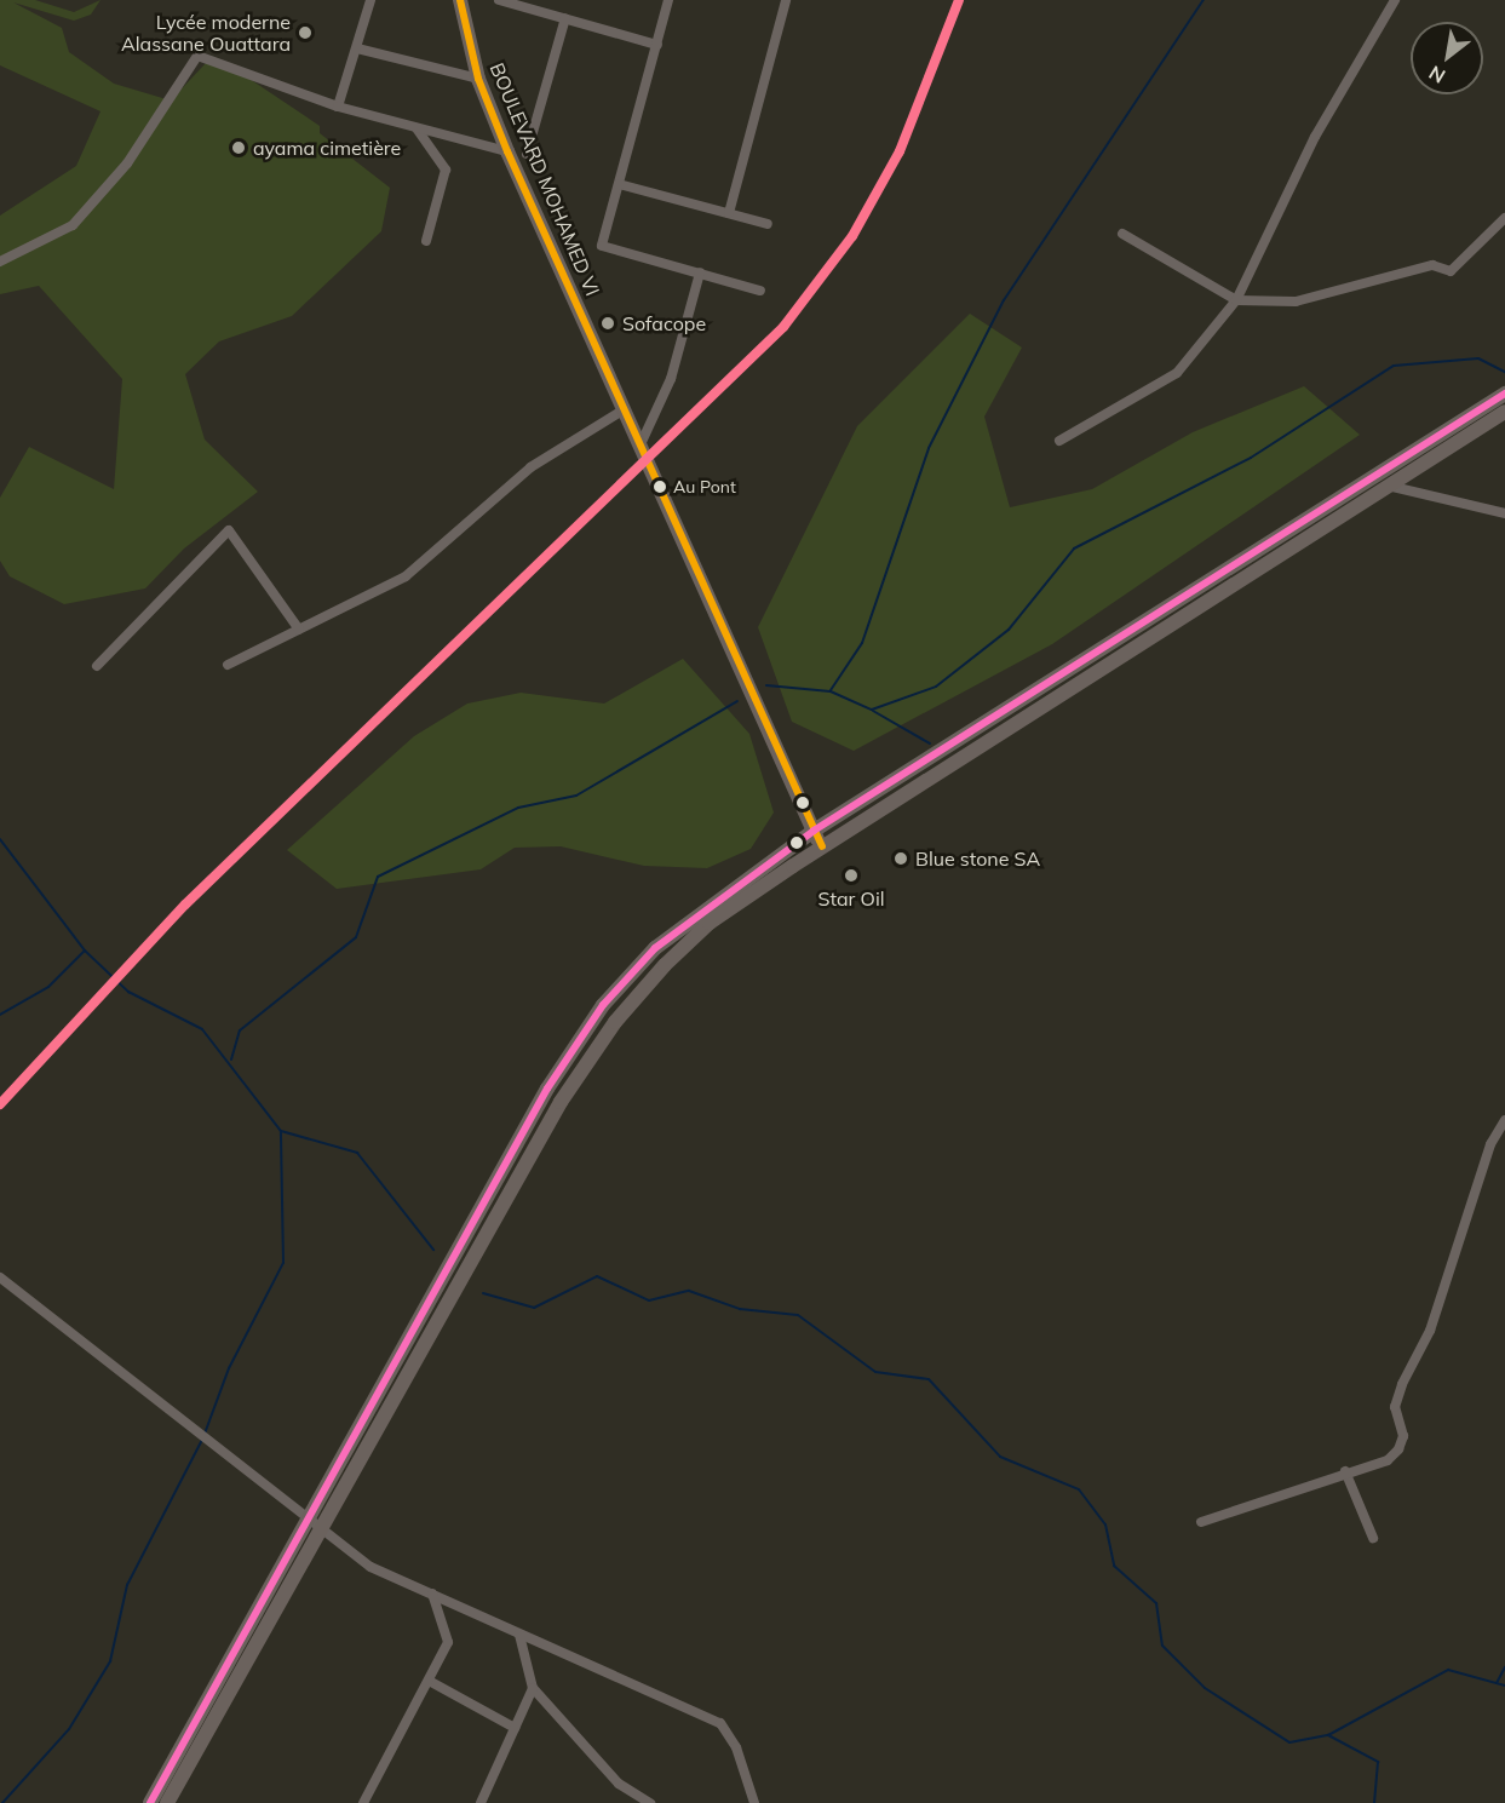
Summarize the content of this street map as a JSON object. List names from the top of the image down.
{
  "streets": {
    "main road": ["BOULEVARD MOHAMED VI"]
  },
  "places": [
    "Lycée moderne Alassane Ouattara",
    "ayama cimetière",
    "Sofacope",
    "Au Pont",
    "Blue stone SA",
    "Star Oil"
  ],
  "north": "bottom left"
}
